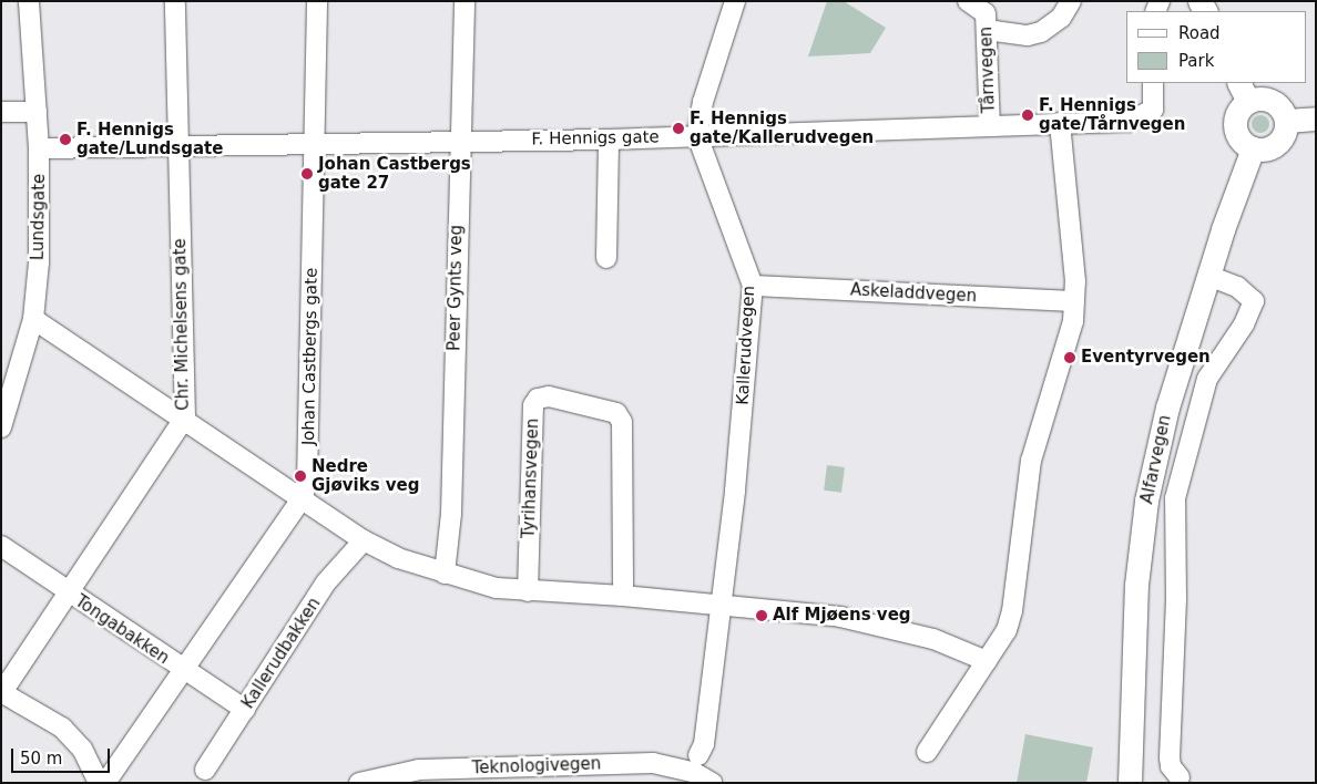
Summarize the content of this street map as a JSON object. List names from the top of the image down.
{
  "streets": {
    "main road": ["Alfarvegen"],
    "street": [
      "Tårnvegen",
      "F. Hennigs gate",
      "Lundsgate",
      "Peer Gynts veg",
      "Askeladdvegen",
      "Chr. Michelsens gate",
      "Kallerudvegen",
      "Johan Castbergs gate",
      "Tyrihansvegen",
      "Tongabakken",
      "Kallerudbakken",
      "Teknologivegen"
    ]
  },
  "crossings": [
    ["Tårnvegen", "F. Hennigs gate"],
    ["F. Hennigs gate", "Lundsgate"],
    ["F. Hennigs gate", "Peer Gynts veg"],
    ["F. Hennigs gate", "Chr. Michelsens gate"],
    ["F. Hennigs gate", "Kallerudvegen"],
    ["F. Hennigs gate", "Johan Castbergs gate"],
    ["Askeladdvegen", "Kallerudvegen"],
    ["Chr. Michelsens gate", "Tongabakken"],
    ["Johan Castbergs gate", "Tongabakken"],
    ["Tongabakken", "Kallerudbakken"]
  ],
  "places": [
    "F. Hennigs gate/Tårnvegen",
    "F. Hennigs gate/Kallerudvegen",
    "F. Hennigs gate/Lundsgate",
    "Johan Castbergs gate 27",
    "Eventyrvegen",
    "Nedre Gjøviks veg",
    "Alf Mjøens veg"
  ],
  "legend": ["Road", "Park"],
  "scale_bar": "50 m"
}
